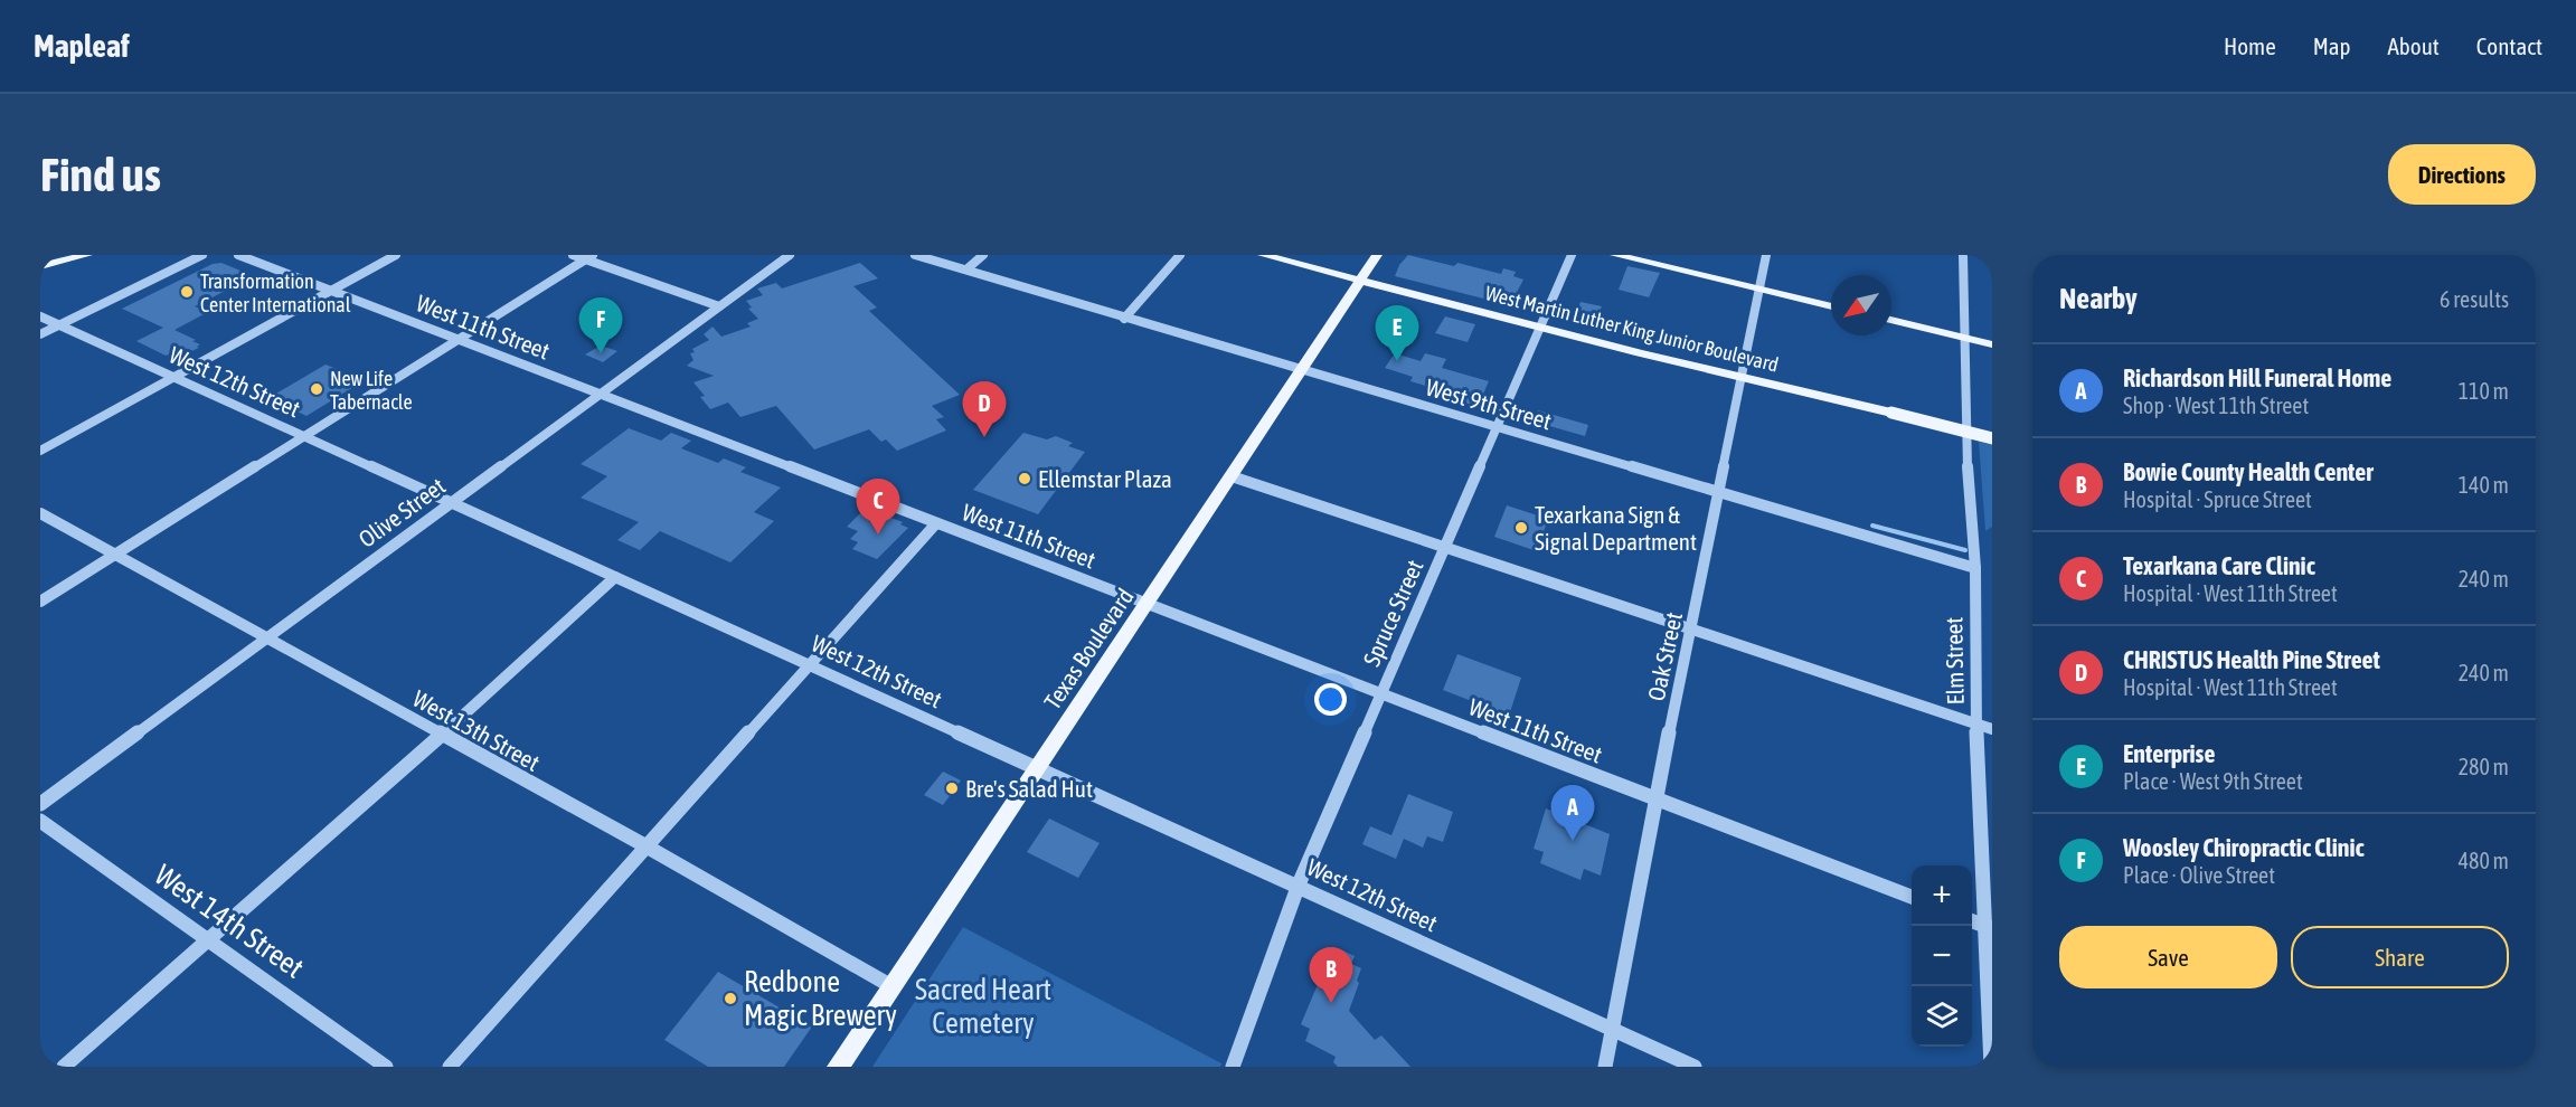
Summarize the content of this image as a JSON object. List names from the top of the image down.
{
  "streets": {
    "main road": ["West Martin Luther King Junior Boulevard", "Texas Boulevard"],
    "street": [
      "West 11th Street",
      "West 12th Street",
      "West 9th Street",
      "Olive Street",
      "Spruce Street",
      "Oak Street",
      "Elm Street",
      "West 13th Street",
      "West 14th Street"
    ]
  },
  "crossings": [
    ["West 11th Street", "Olive Street"],
    ["West 11th Street", "Spruce Street"],
    ["West 11th Street", "Texas Boulevard"],
    ["West 11th Street", "Oak Street"],
    ["West Martin Luther King Junior Boulevard", "Spruce Street"],
    ["West Martin Luther King Junior Boulevard", "Texas Boulevard"],
    ["West Martin Luther King Junior Boulevard", "Oak Street"],
    ["West 12th Street", "Olive Street"],
    ["West 12th Street", "Spruce Street"],
    ["West 12th Street", "Texas Boulevard"],
    ["West 12th Street", "Oak Street"],
    ["West 9th Street", "Spruce Street"],
    ["West 9th Street", "Texas Boulevard"],
    ["West 9th Street", "Oak Street"],
    ["West 9th Street", "Elm Street"],
    ["Olive Street", "West 13th Street"],
    ["Texas Boulevard", "West 13th Street"]
  ],
  "parks": ["Sacred Heart Cemetery"],
  "places": [
    "Transformation Center International",
    "New Life Tabernacle",
    "Ellemstar Plaza",
    "Texarkana Sign & Signal Department",
    "Bre's Salad Hut",
    "Redbone Magic Brewery"
  ],
  "north": "bottom left",
  "page": {
    "header": "Mapleaf",
    "nav": [
      "Home",
      "Map",
      "About",
      "Contact"
    ],
    "buttons": [
      "Directions",
      ["Save", "Share"]
    ],
    "title": "Find us",
    "heading": ["Nearby", "6 results"],
    "pins": [
      "F",
      "E",
      "D",
      "C",
      "A",
      "B"
    ],
    "list": [
      {
        "mark": "A",
        "name": "Richardson Hill Funeral Home",
        "note": "Shop · West 11th Street",
        "value": "110 m"
      },
      {
        "mark": "B",
        "name": "Bowie County Health Center",
        "note": "Hospital · Spruce Street",
        "value": "140 m"
      },
      {
        "mark": "C",
        "name": "Texarkana Care Clinic",
        "note": "Hospital · West 11th Street",
        "value": "240 m"
      },
      {
        "mark": "D",
        "name": "CHRISTUS Health Pine Street",
        "note": "Hospital · West 11th Street",
        "value": "240 m"
      },
      {
        "mark": "E",
        "name": "Enterprise",
        "note": "Place · West 9th Street",
        "value": "280 m"
      },
      {
        "mark": "F",
        "name": "Woosley Chiropractic Clinic",
        "note": "Place · Olive Street",
        "value": "480 m"
      }
    ],
    "map_buttons": ["+", "−"]
  }
}
